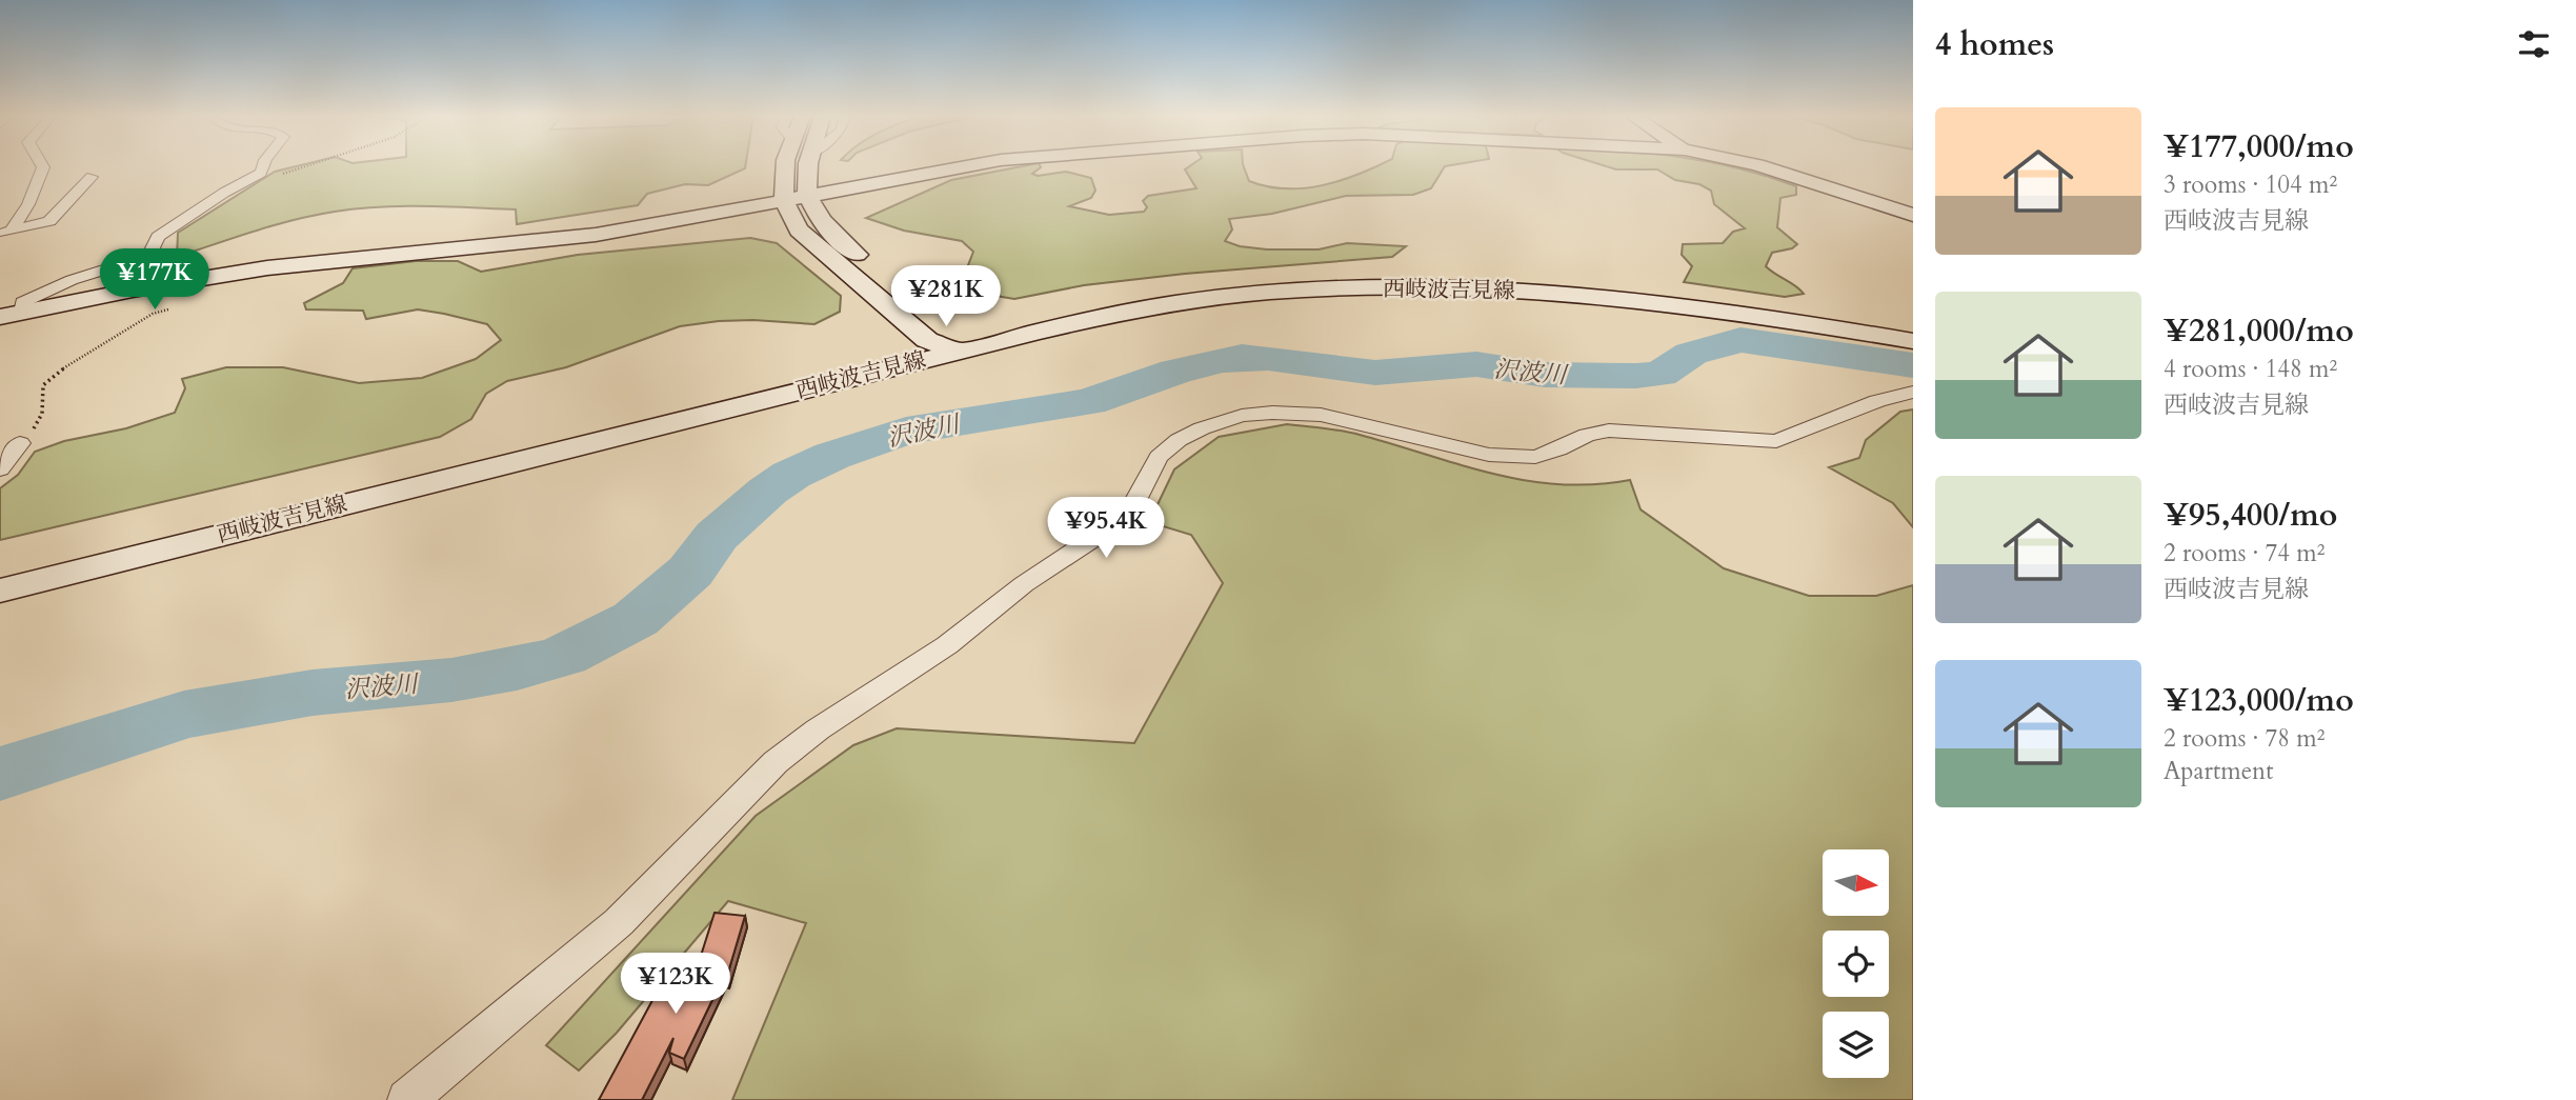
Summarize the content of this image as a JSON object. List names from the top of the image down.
{
  "streets": {
    "street": ["西岐波吉見線"]
  },
  "water": ["沢波川"],
  "north": "right",
  "page": {
    "heading": "4 homes",
    "list": [
      {
        "name": "¥177,000/mo",
        "note": "3 rooms · 104 m² · 西岐波吉見線"
      },
      {
        "name": "¥281,000/mo",
        "note": "4 rooms · 148 m² · 西岐波吉見線"
      },
      {
        "name": "¥95,400/mo",
        "note": "2 rooms · 74 m² · 西岐波吉見線"
      },
      {
        "name": "¥123,000/mo",
        "note": "2 rooms · 78 m² · Apartment"
      }
    ],
    "price": [
      "¥177K",
      "¥281K",
      "¥95.4K",
      "¥123K"
    ]
  }
}
